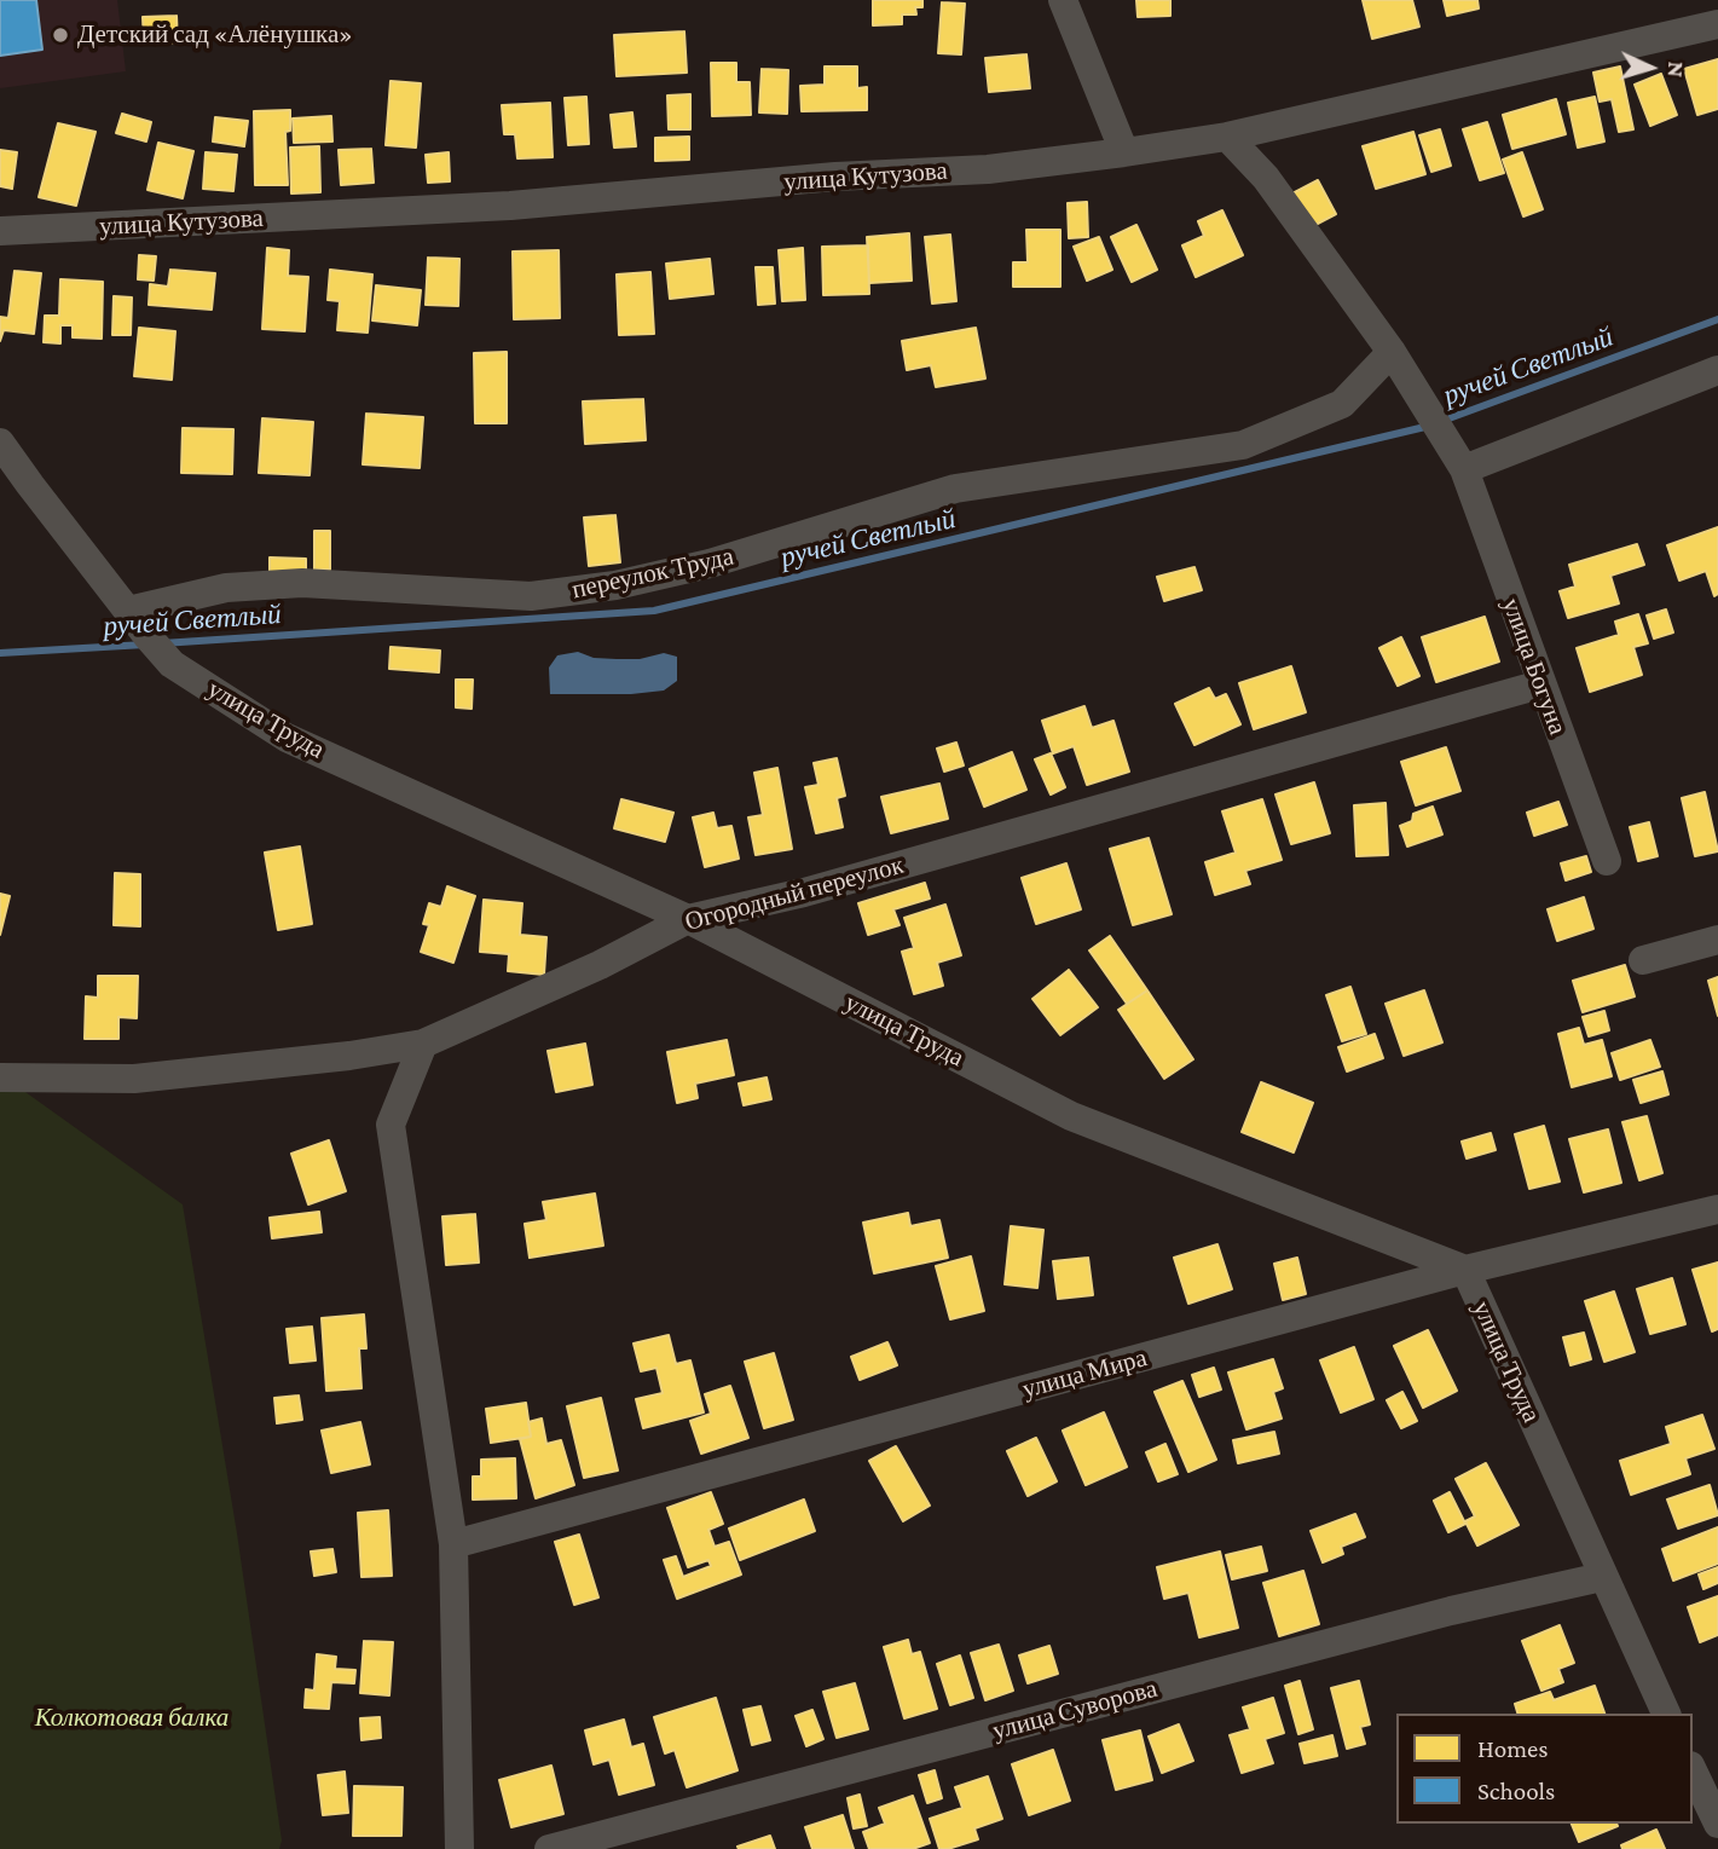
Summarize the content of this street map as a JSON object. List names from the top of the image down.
{
  "streets": {
    "street": [
      "улица Кутузова",
      "переулок Труда",
      "улица Богуна",
      "улица Труда",
      "Огородный переулок",
      "улица Мира",
      "улица Суворова"
    ]
  },
  "crossings": [
    ["улица Кутузова", "улица Богуна"],
    ["переулок Труда", "улица Богуна"],
    ["переулок Труда", "улица Труда"],
    ["улица Богуна", "Огородный переулок"],
    ["улица Труда", "Огородный переулок"],
    ["улица Труда", "улица Мира"],
    ["улица Труда", "улица Суворова"]
  ],
  "water": ["ручей Светлый"],
  "parks": ["Колкотовая балка"],
  "places": ["Детский сад «Алёнушка»"],
  "legend": ["Homes", "Schools"],
  "north": "right"
}
